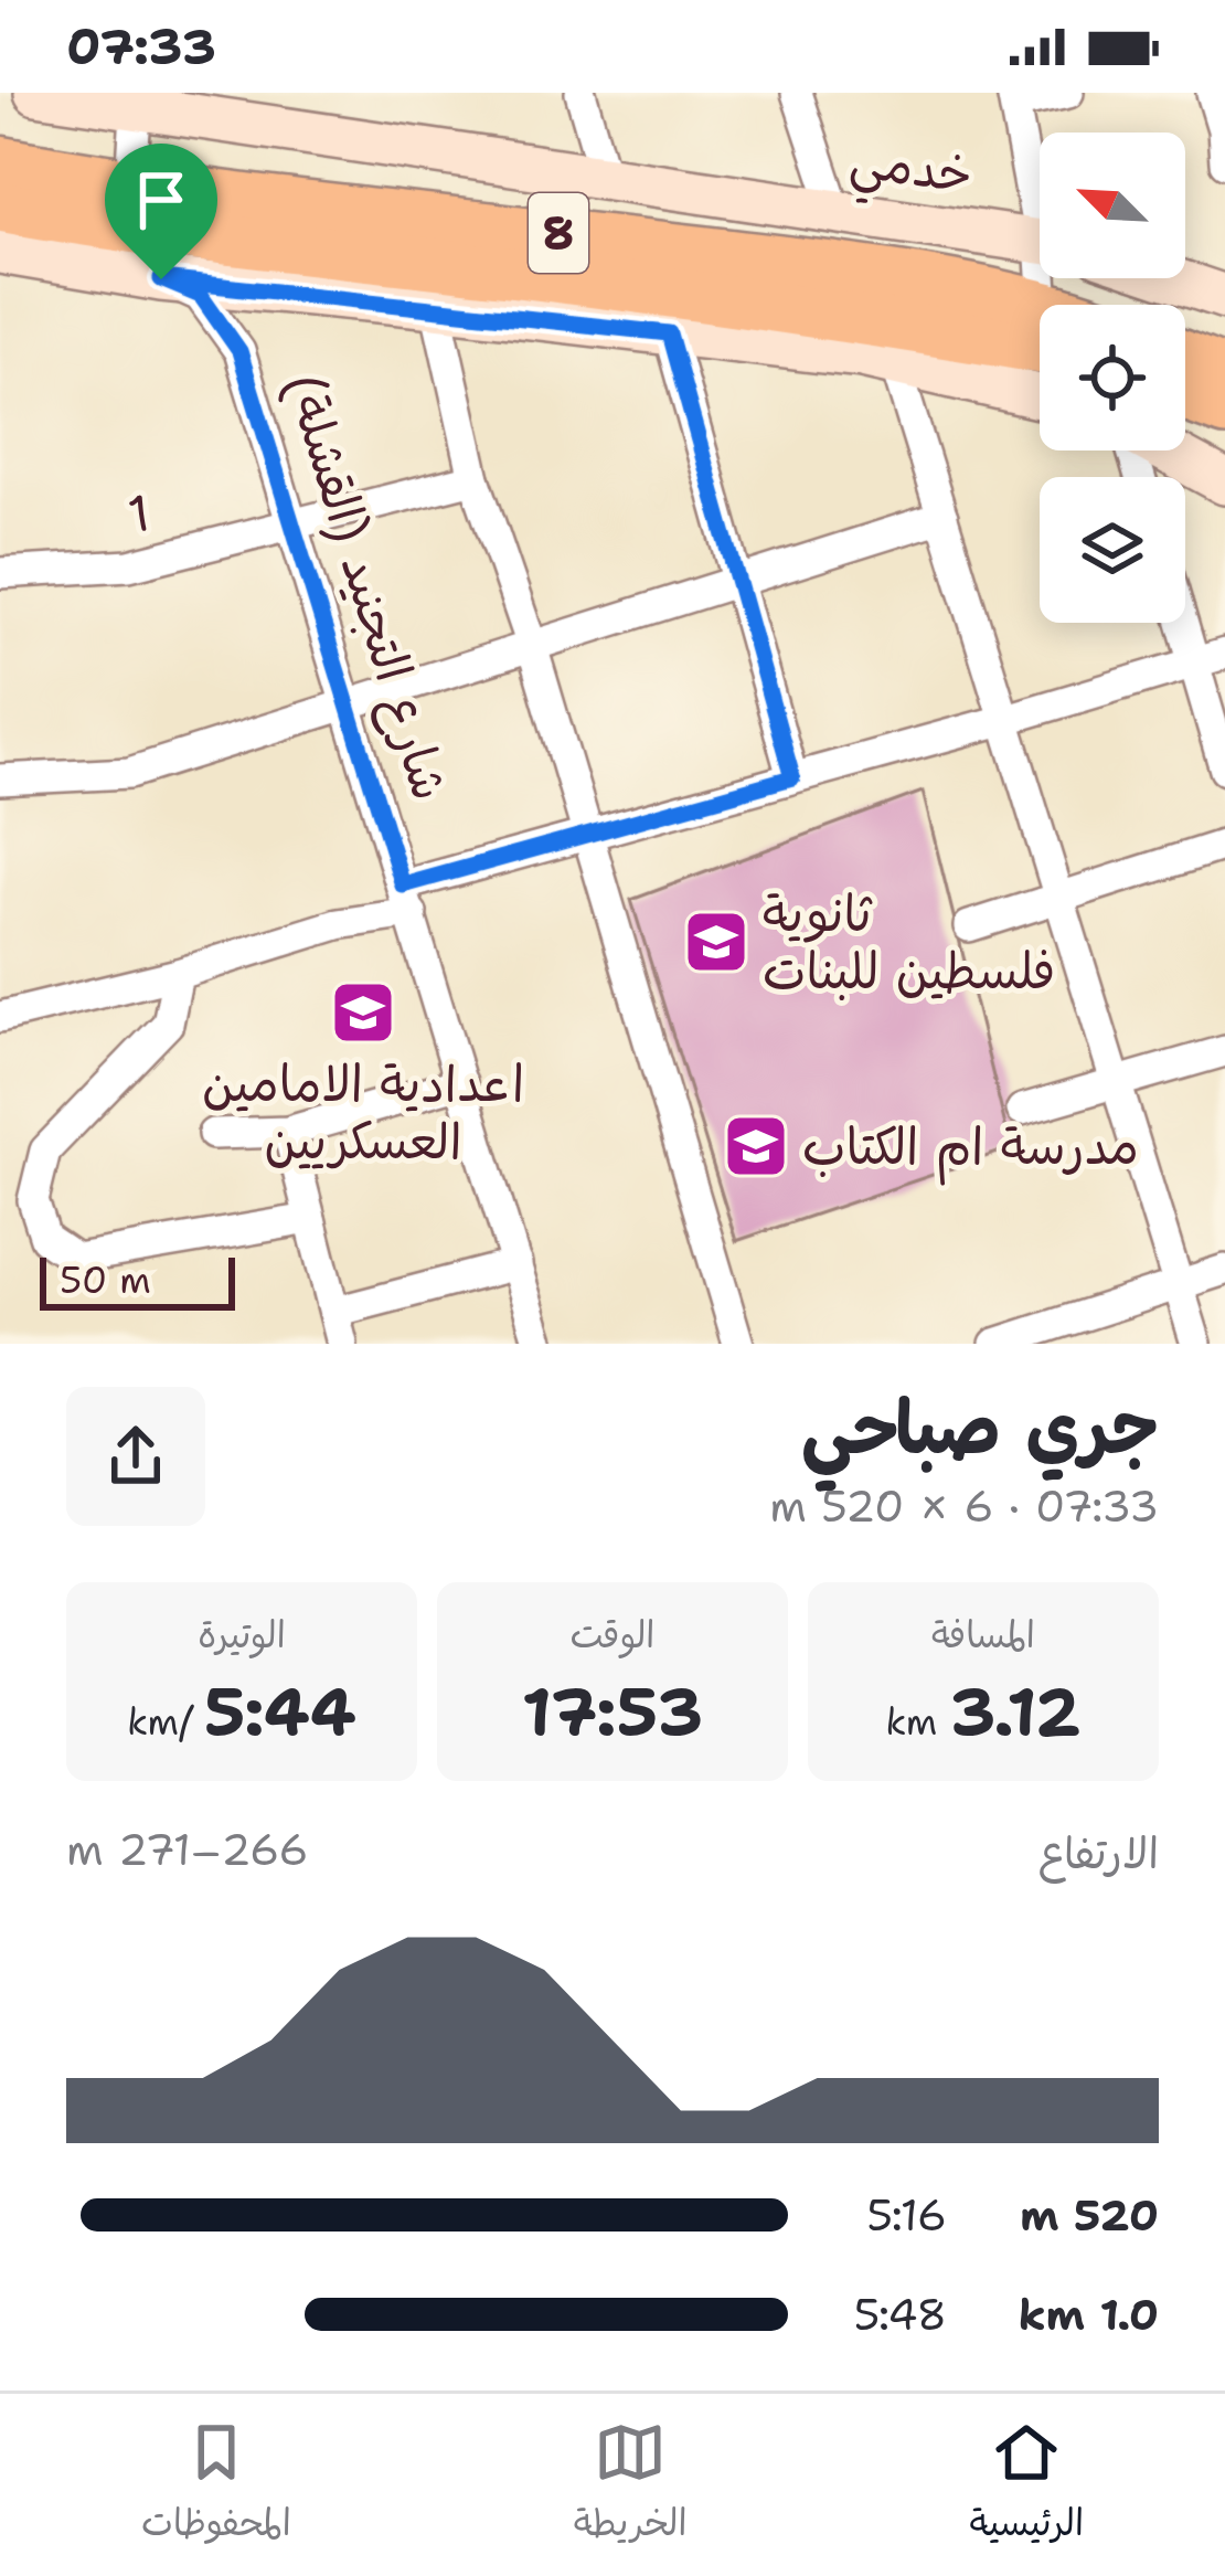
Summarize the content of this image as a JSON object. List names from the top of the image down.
{
  "streets": {
    "highway": ["8"],
    "main road": ["خدمي", "شارع التجنيد (القشلة)"],
    "street": ["1"]
  },
  "crossings": [
    ["1", "شارع التجنيد (القشلة)"]
  ],
  "places": {
    "school or university": ["ثانوية فلسطين للبنات", "اعدادية الامامين العسكريين", "مدرسة ام الكتاب"]
  },
  "scale_bar": "50 m",
  "north": "top left",
  "page": {
    "status": "07:33",
    "scale": "50 m",
    "heading": ["جري صباحي", "07:33 · 6 × 520 m"],
    "stats": [
      ["المسافة", "3.12 km"],
      ["الوقت", "17:53"],
      ["الوتيرة", "5:44 /km"]
    ],
    "chart": ["الارتفاع", "266–271 m"],
    "list": [
      {
        "name": "520 m",
        "note": "5:16"
      },
      {
        "name": "1.0 km",
        "note": "5:48"
      }
    ],
    "tabs": ["الرئيسية", "الخريطة", "المحفوظات"]
  }
}
